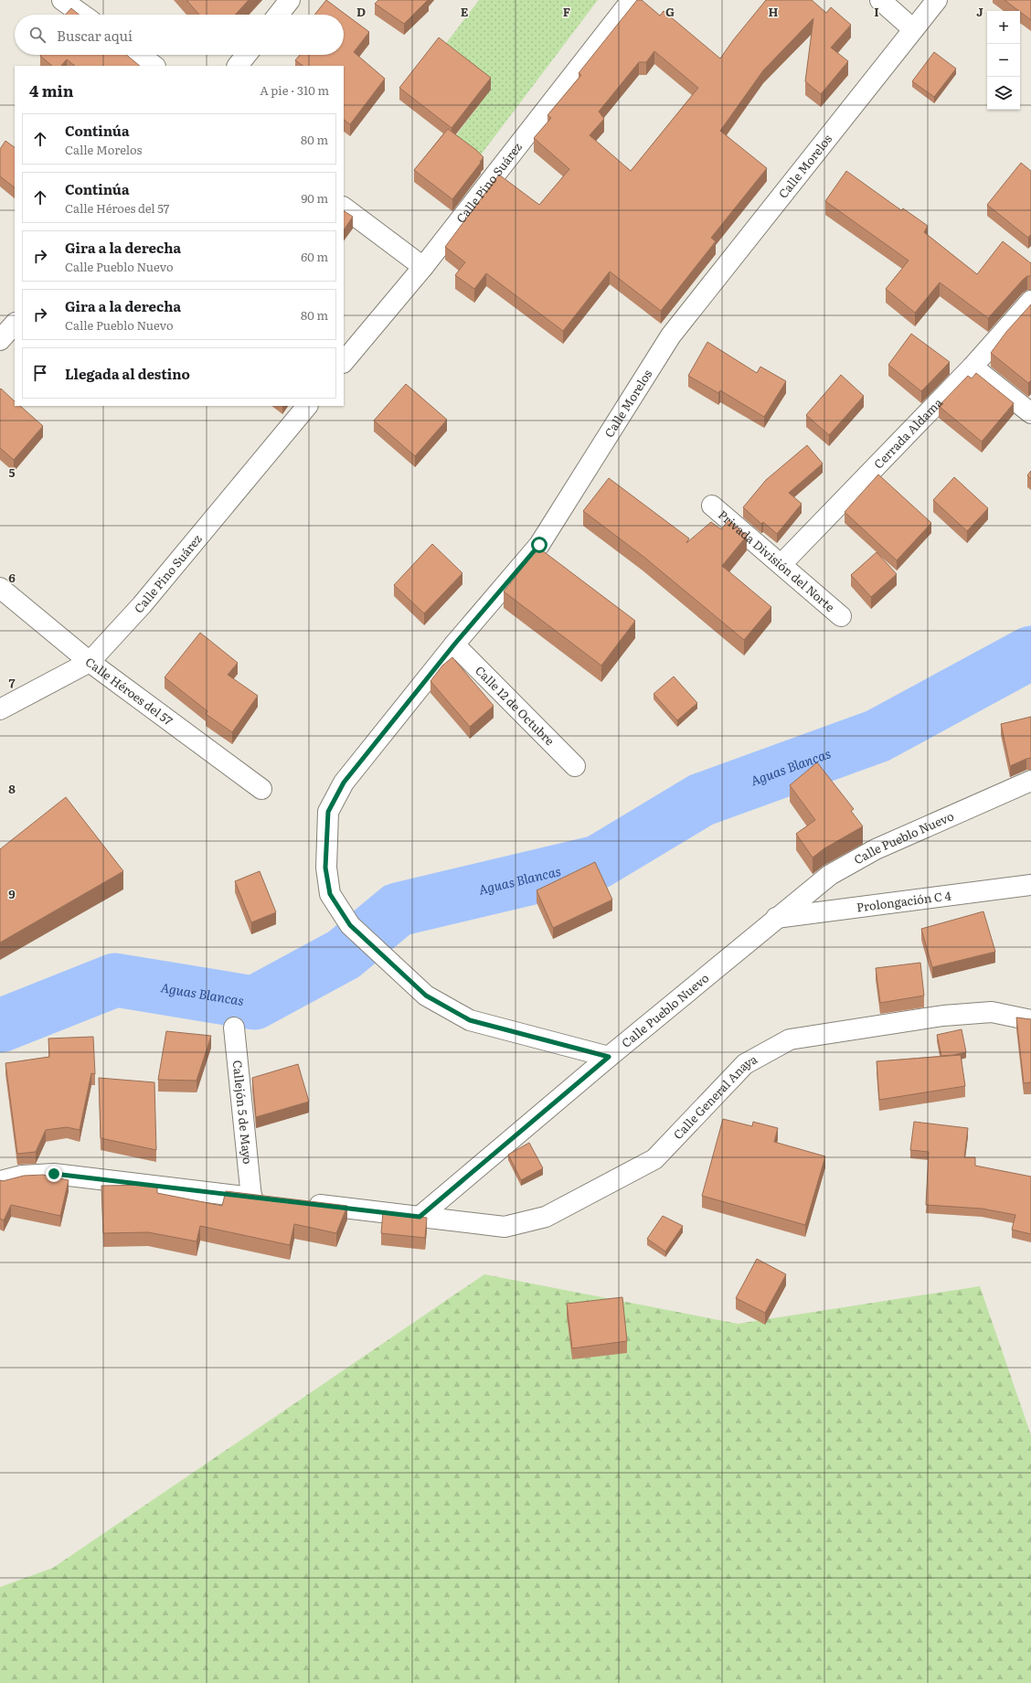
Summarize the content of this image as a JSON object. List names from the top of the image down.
{
  "streets": {
    "street": [
      "Calle Morelos",
      "Calle Pino Suárez",
      "Cerrada Aldama",
      "Privada División del Norte",
      "Calle Héroes del 57",
      "Calle 12 de Octubre",
      "Calle Pueblo Nuevo",
      "Prolongación C 4",
      "Calle General Anaya",
      "Callejón 5 de Mayo"
    ]
  },
  "crossings": [
    ["Calle Morelos", "Calle 12 de Octubre"],
    ["Calle Morelos", "Calle Pueblo Nuevo"],
    ["Calle Pino Suárez", "Calle Héroes del 57"],
    ["Cerrada Aldama", "Privada División del Norte"],
    ["Calle Pueblo Nuevo", "Prolongación C 4"],
    ["Calle Pueblo Nuevo", "Calle General Anaya"]
  ],
  "water": ["Aguas Blancas"],
  "page": {
    "map_buttons": ["+", "−"],
    "search": "Buscar aquí",
    "heading": ["4 min", "A pie · 310 m"],
    "list": [
      ["Continúa", "Calle Morelos", "80 m"],
      ["Continúa", "Calle Héroes del 57", "90 m"],
      ["Gira a la derecha", "Calle Pueblo Nuevo", "60 m"],
      ["Gira a la derecha", "Calle Pueblo Nuevo", "80 m"],
      "Llegada al destino"
    ]
  },
  "grid": {
    "columns": [
      "D",
      "E",
      "F",
      "G",
      "H",
      "I",
      "J"
    ],
    "rows": [
      "5",
      "6",
      "7",
      "8",
      "9"
    ]
  }
}
